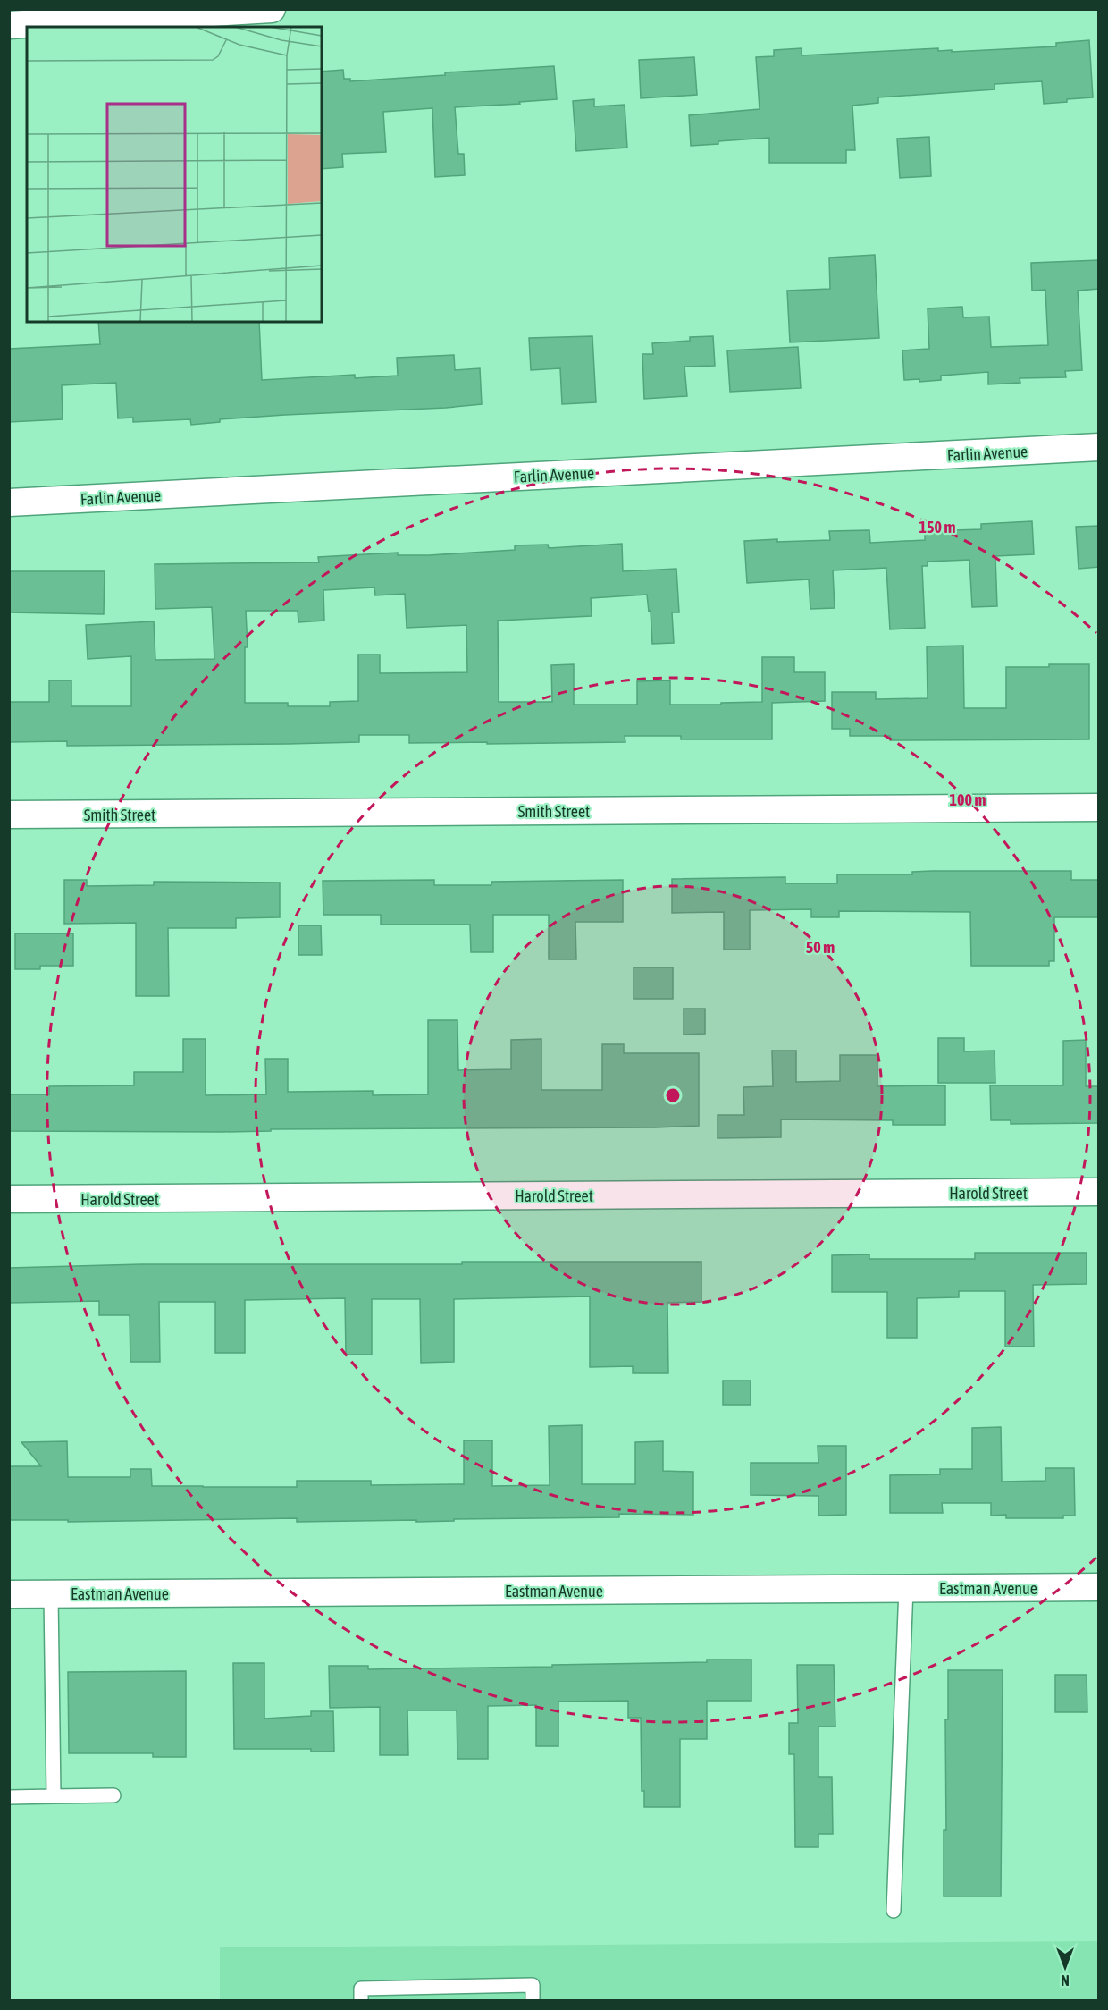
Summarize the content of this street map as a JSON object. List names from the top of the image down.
{
  "streets": {
    "street": [
      "Farlin Avenue",
      "Smith Street",
      "Harold Street",
      "Eastman Avenue"
    ]
  },
  "north": "bottom",
  "rings": ["150 m", "100 m", "50 m"]
}
